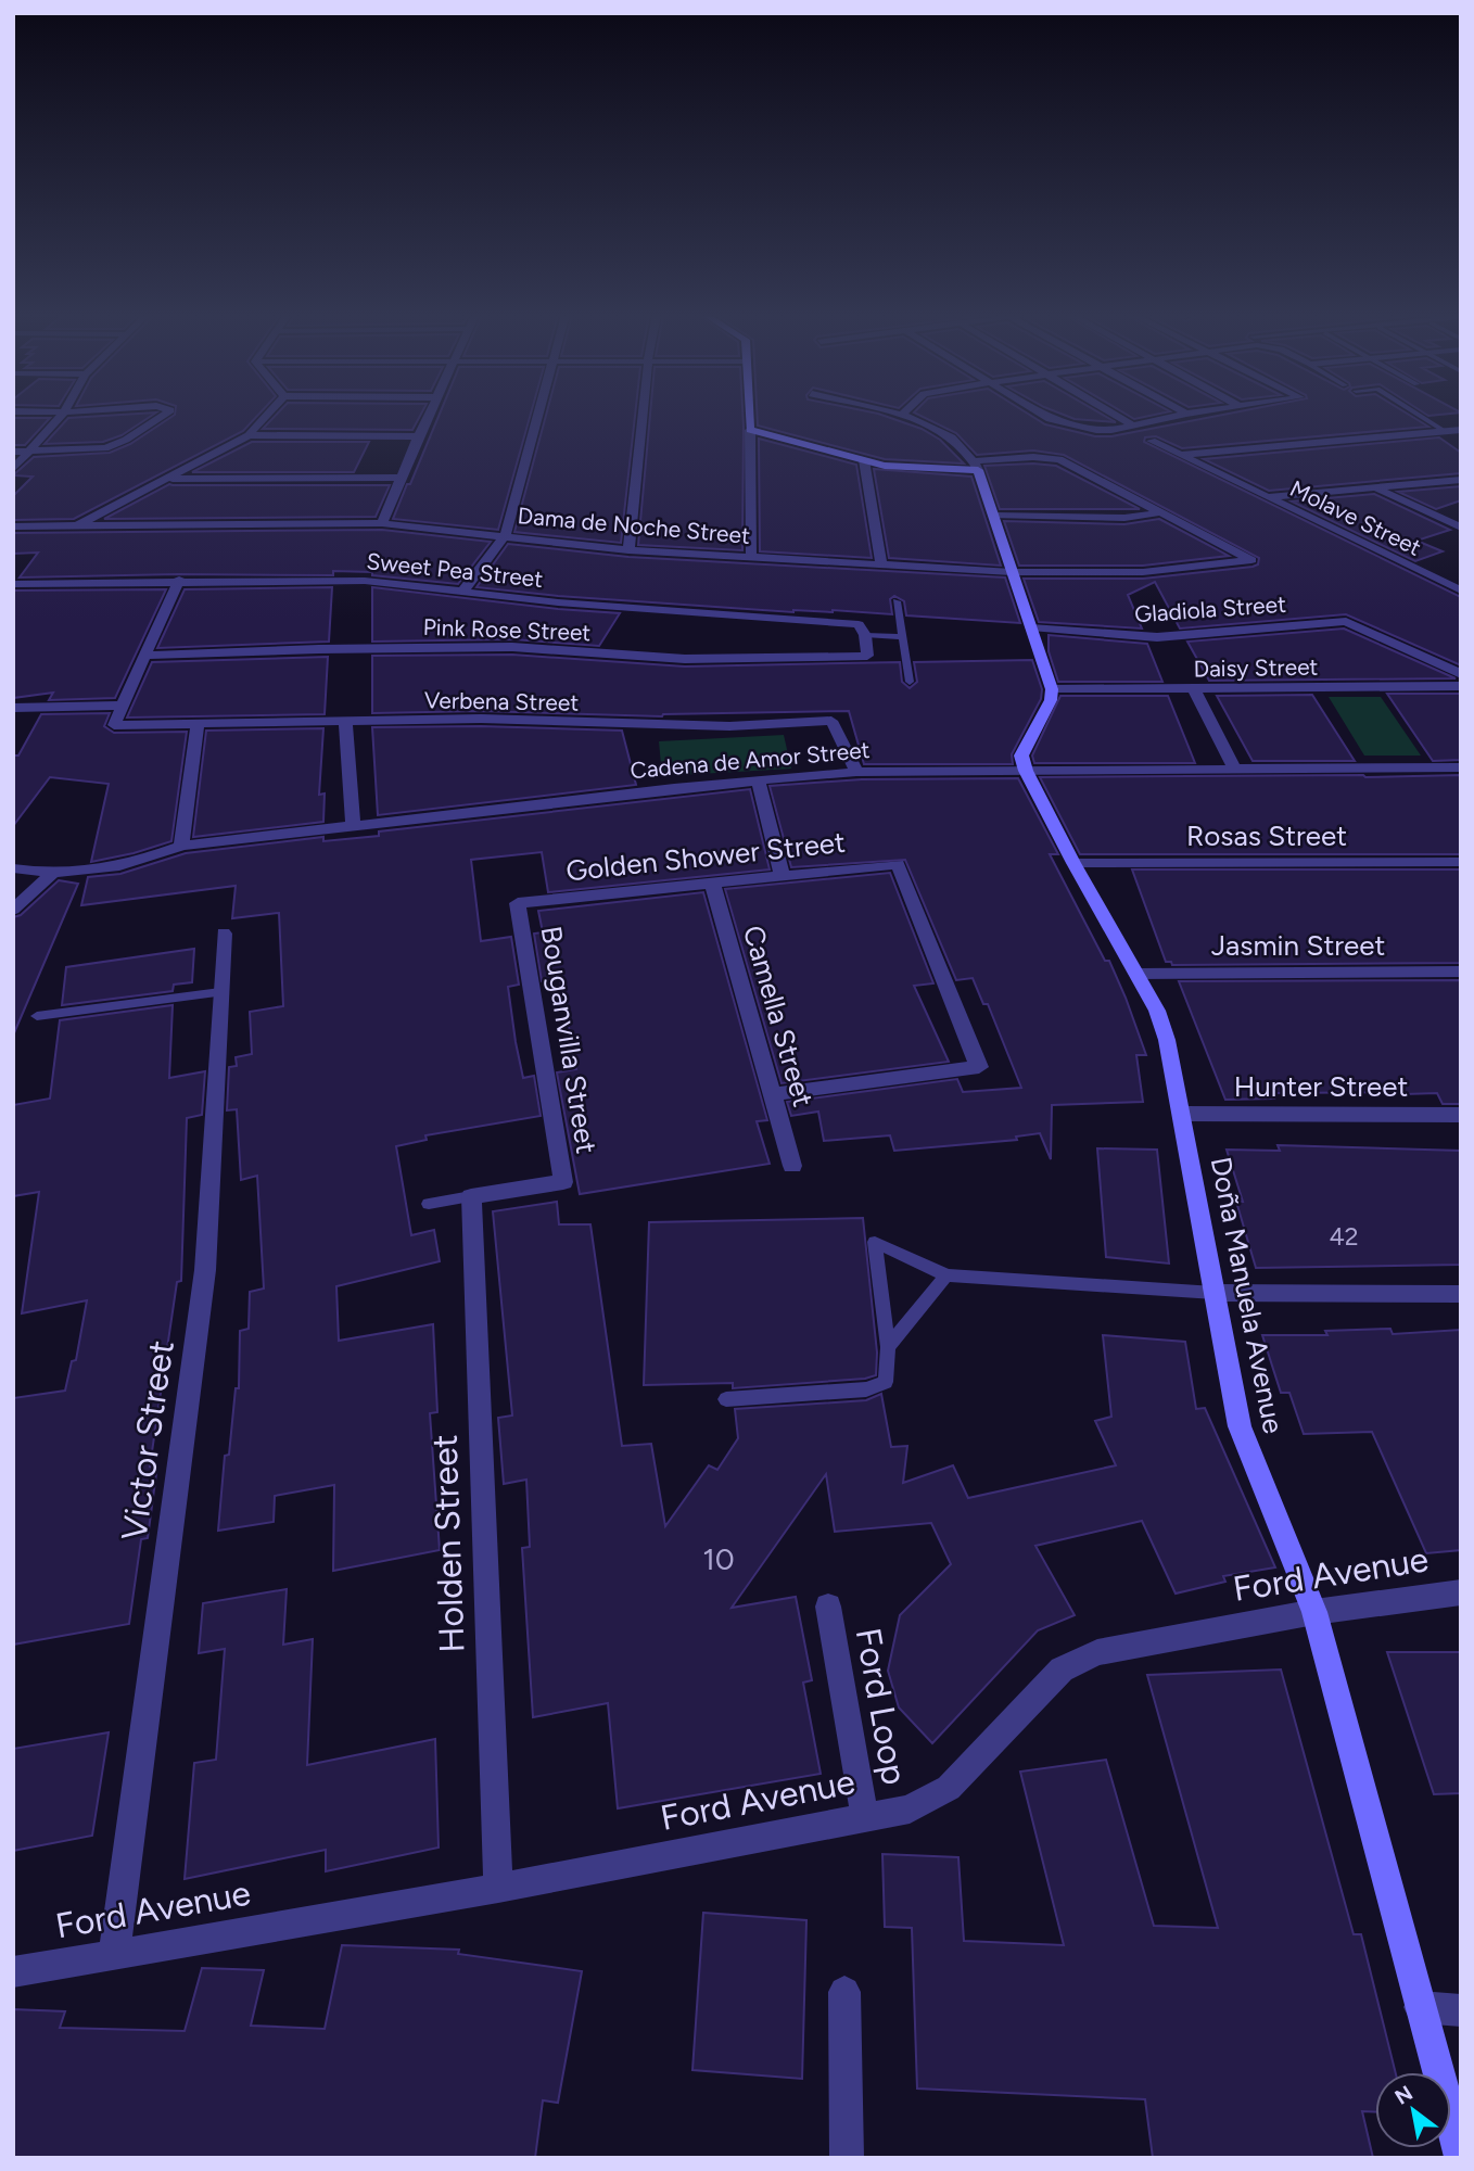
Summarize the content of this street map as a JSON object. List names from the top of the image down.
{
  "streets": {
    "street": [
      "Molave Street",
      "Dama de Noche Street",
      "Sweet Pea Street",
      "Gladiola Street",
      "Pink Rose Street",
      "Daisy Street",
      "Verbena Street",
      "Cadena de Amor Street",
      "Rosas Street",
      "Golden Shower Street",
      "Jasmin Street",
      "Camella Street",
      "Bouganvilla Street",
      "Hunter Street",
      "Doña Manuela Avenue",
      "Victor Street",
      "Holden Street",
      "Ford Avenue",
      "Ford Loop"
    ]
  },
  "crossings": [
    ["Sweet Pea Street", "Pink Rose Street"],
    ["Verbena Street", "Cadena de Amor Street"],
    ["Cadena de Amor Street", "Doña Manuela Avenue"],
    ["Rosas Street", "Doña Manuela Avenue"],
    ["Golden Shower Street", "Camella Street"],
    ["Golden Shower Street", "Bouganvilla Street"],
    ["Jasmin Street", "Doña Manuela Avenue"],
    ["Bouganvilla Street", "Holden Street"],
    ["Hunter Street", "Doña Manuela Avenue"],
    ["Doña Manuela Avenue", "Ford Avenue"],
    ["Victor Street", "Ford Avenue"],
    ["Holden Street", "Ford Avenue"],
    ["Ford Avenue", "Ford Loop"]
  ],
  "house_numbers": ["42", "10"],
  "north": "top left"
}
